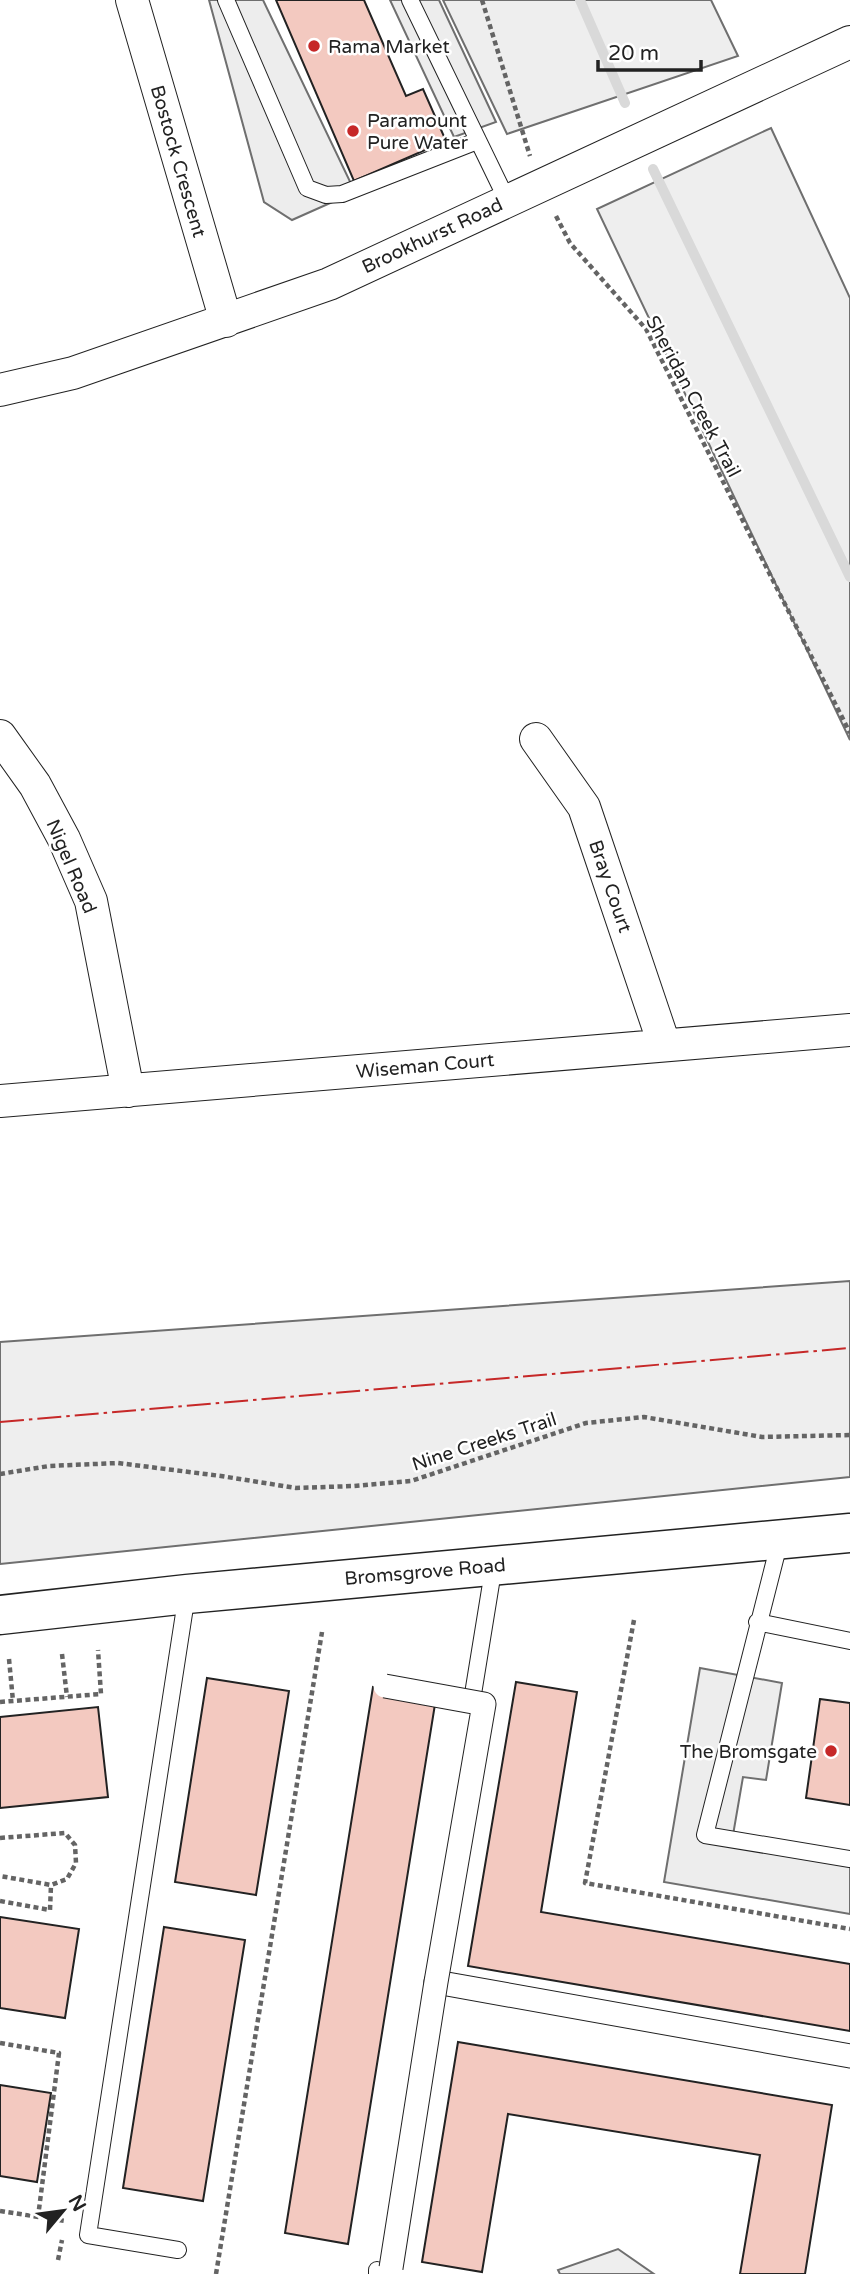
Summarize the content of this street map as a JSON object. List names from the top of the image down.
{
  "streets": {
    "street": [
      "Bostock Crescent",
      "Brookhurst Road",
      "Nigel Road",
      "Bray Court",
      "Wiseman Court",
      "Bromsgrove Road"
    ],
    "path": ["Sheridan Creek Trail", "Nine Creeks Trail"]
  },
  "crossings": [
    ["Bostock Crescent", "Brookhurst Road"],
    ["Brookhurst Road", "Sheridan Creek Trail"],
    ["Nigel Road", "Wiseman Court"],
    ["Bray Court", "Wiseman Court"]
  ],
  "places": ["Rama Market", "Paramount Pure Water", "The Bromsgate"],
  "scale_bar": "20 m",
  "north": "top right"
}
